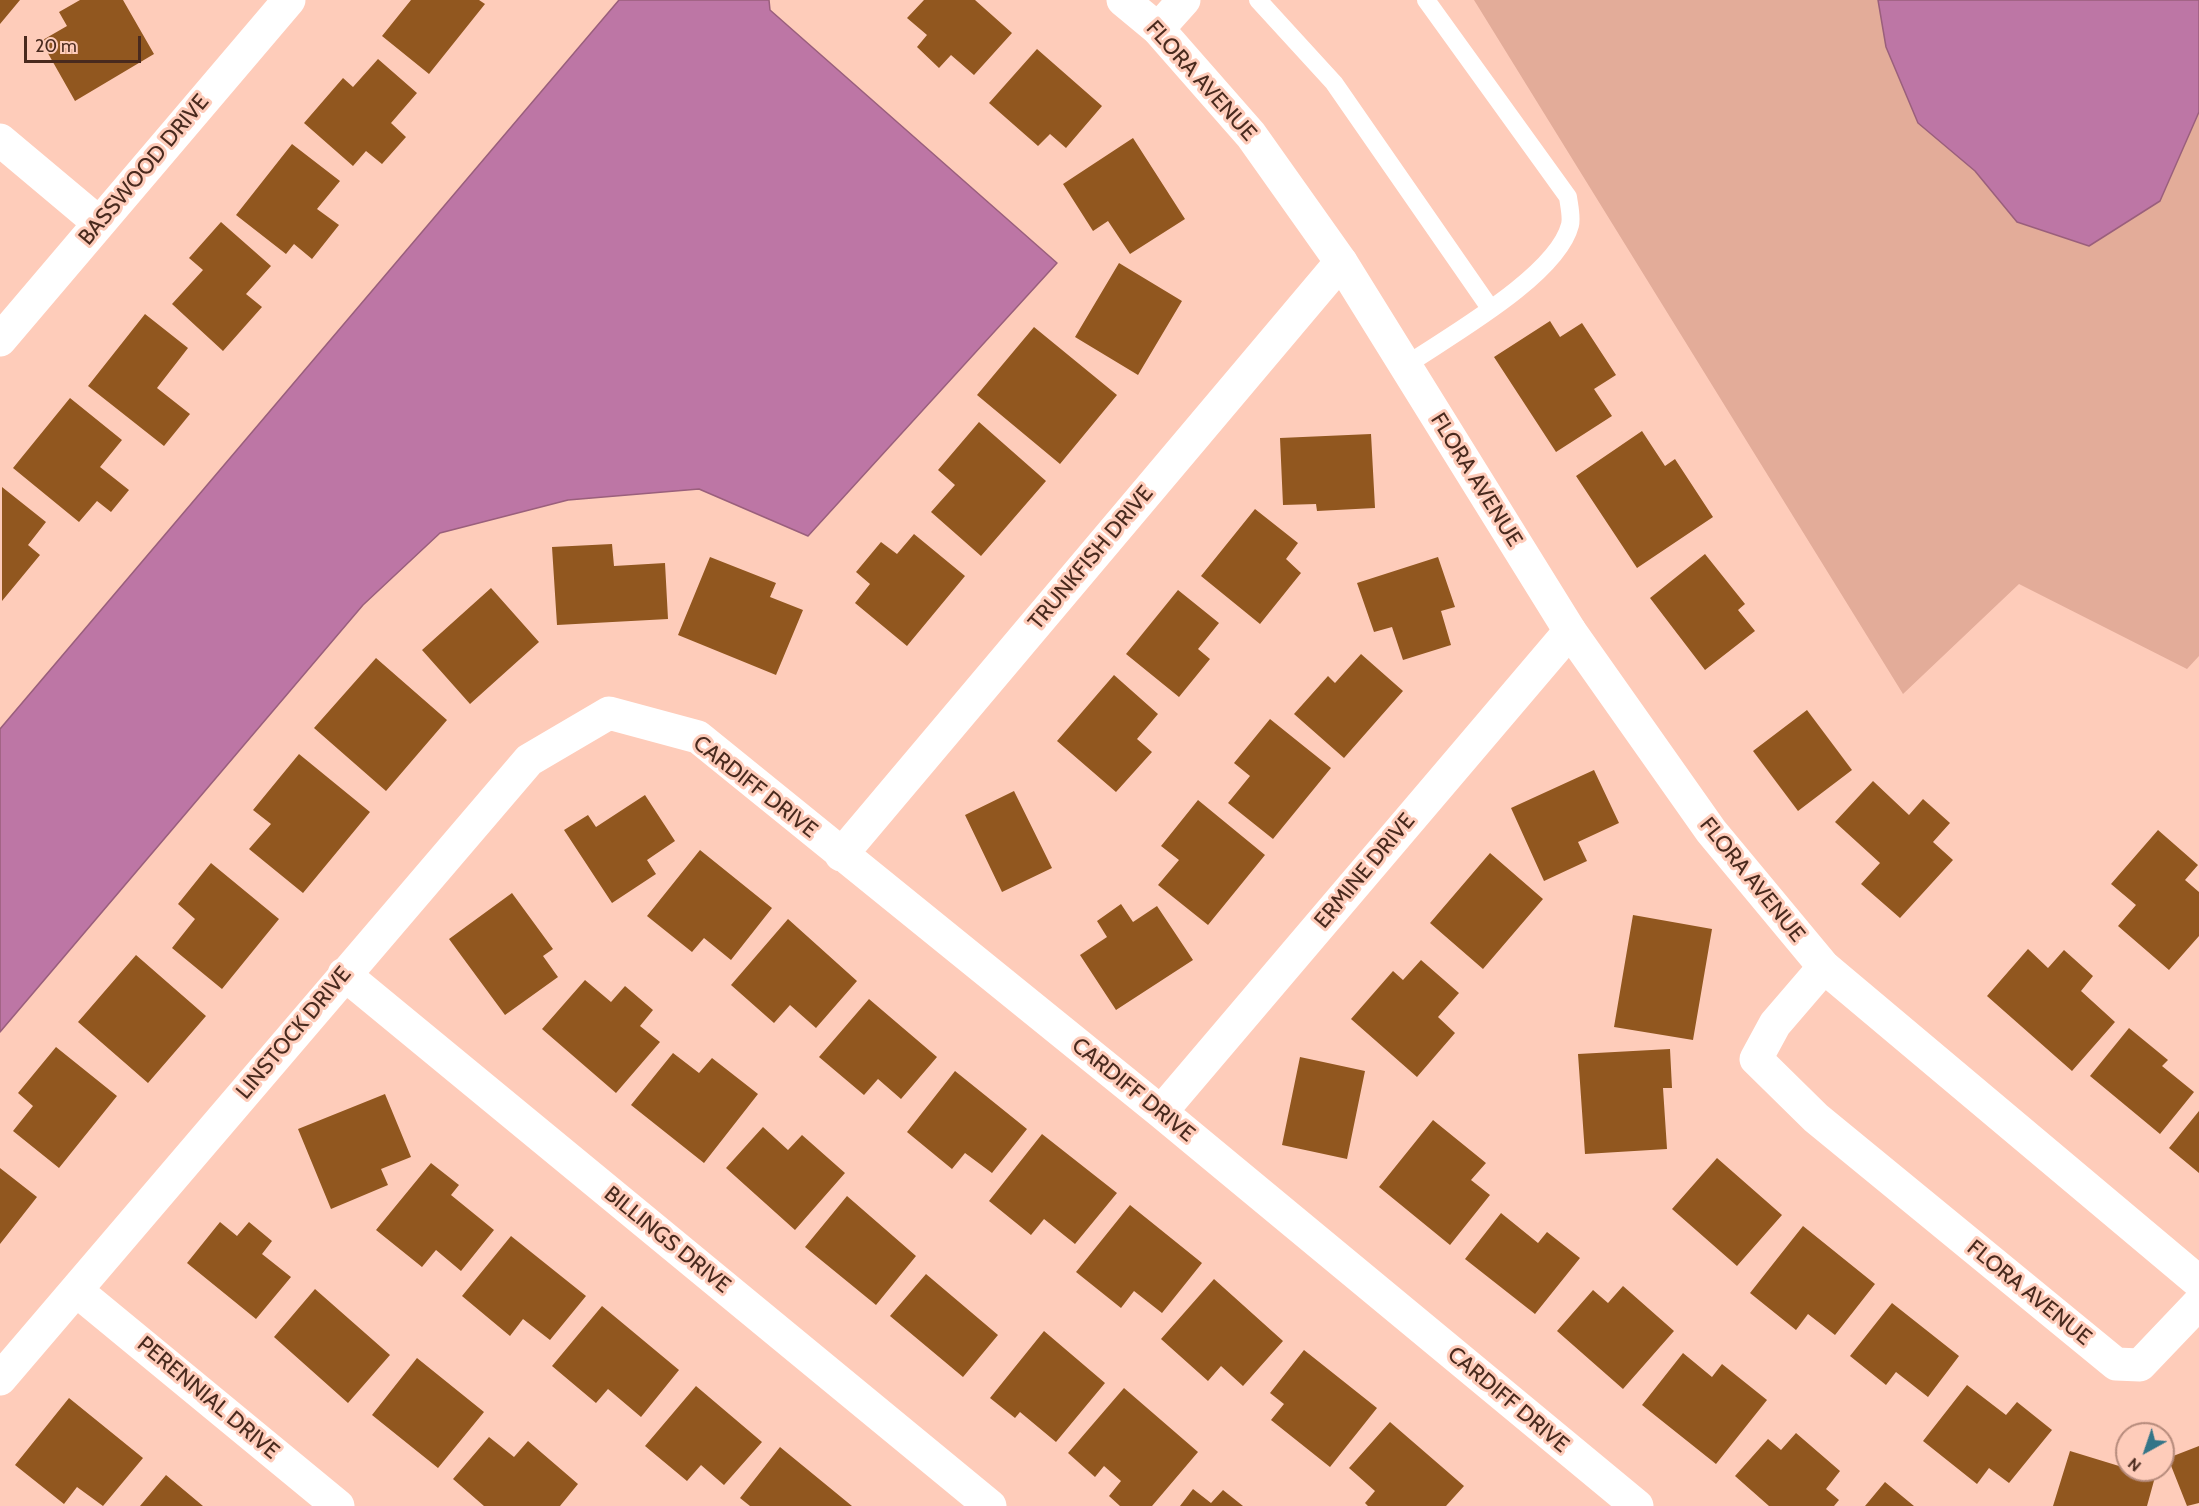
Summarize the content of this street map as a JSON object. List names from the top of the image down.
{
  "streets": {
    "street": [
      "FLORA AVENUE",
      "BASSWOOD DRIVE",
      "TRUNKFISH DRIVE",
      "CARDIFF DRIVE",
      "ERMINE DRIVE",
      "LINSTOCK DRIVE",
      "BILLINGS DRIVE",
      "PERENNIAL DRIVE"
    ]
  },
  "crossings": [
    ["FLORA AVENUE", "TRUNKFISH DRIVE"],
    ["FLORA AVENUE", "ERMINE DRIVE"],
    ["TRUNKFISH DRIVE", "CARDIFF DRIVE"],
    ["CARDIFF DRIVE", "ERMINE DRIVE"],
    ["CARDIFF DRIVE", "LINSTOCK DRIVE"],
    ["LINSTOCK DRIVE", "BILLINGS DRIVE"],
    ["LINSTOCK DRIVE", "PERENNIAL DRIVE"]
  ],
  "scale_bar": "20 m",
  "north": "bottom left"
}
